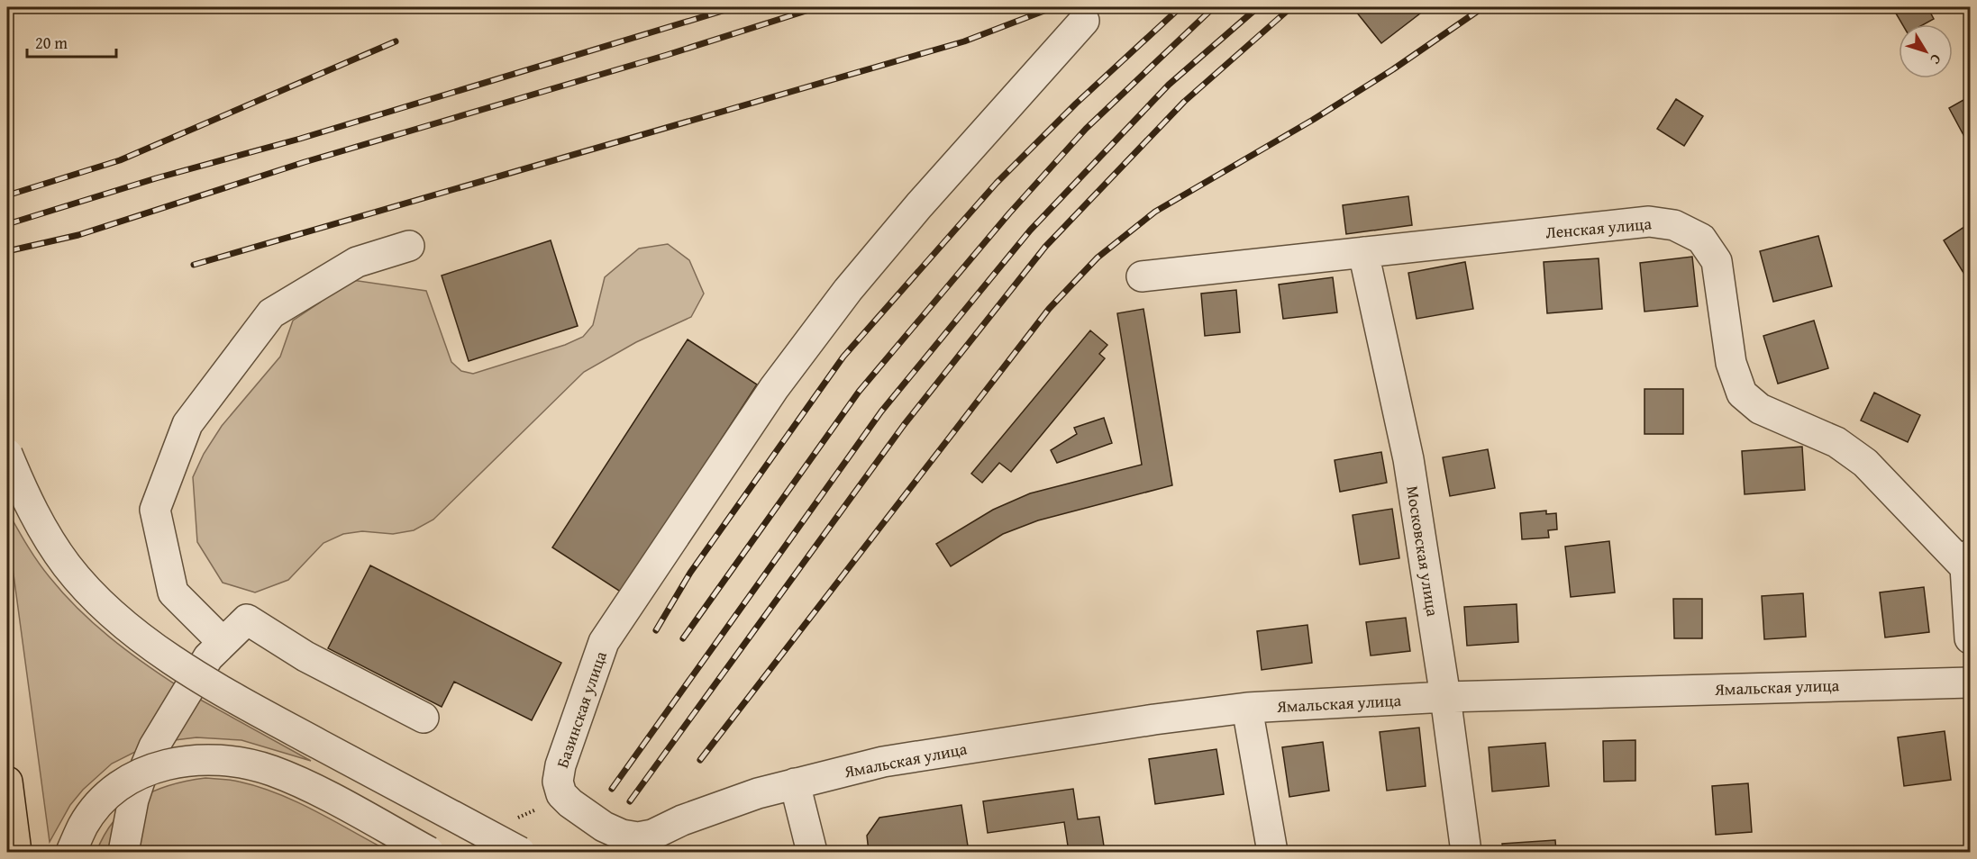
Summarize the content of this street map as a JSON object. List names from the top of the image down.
{
  "streets": {
    "street": [
      "Ленская улица",
      "Московская улица",
      "Ямальская улица",
      "Базинская улица"
    ]
  },
  "crossings": [
    ["Ленская улица", "Московская улица"],
    ["Московская улица", "Ямальская улица"],
    ["Ямальская улица", "Базинская улица"]
  ],
  "scale_bar": "20 m",
  "north": "bottom right"
}
